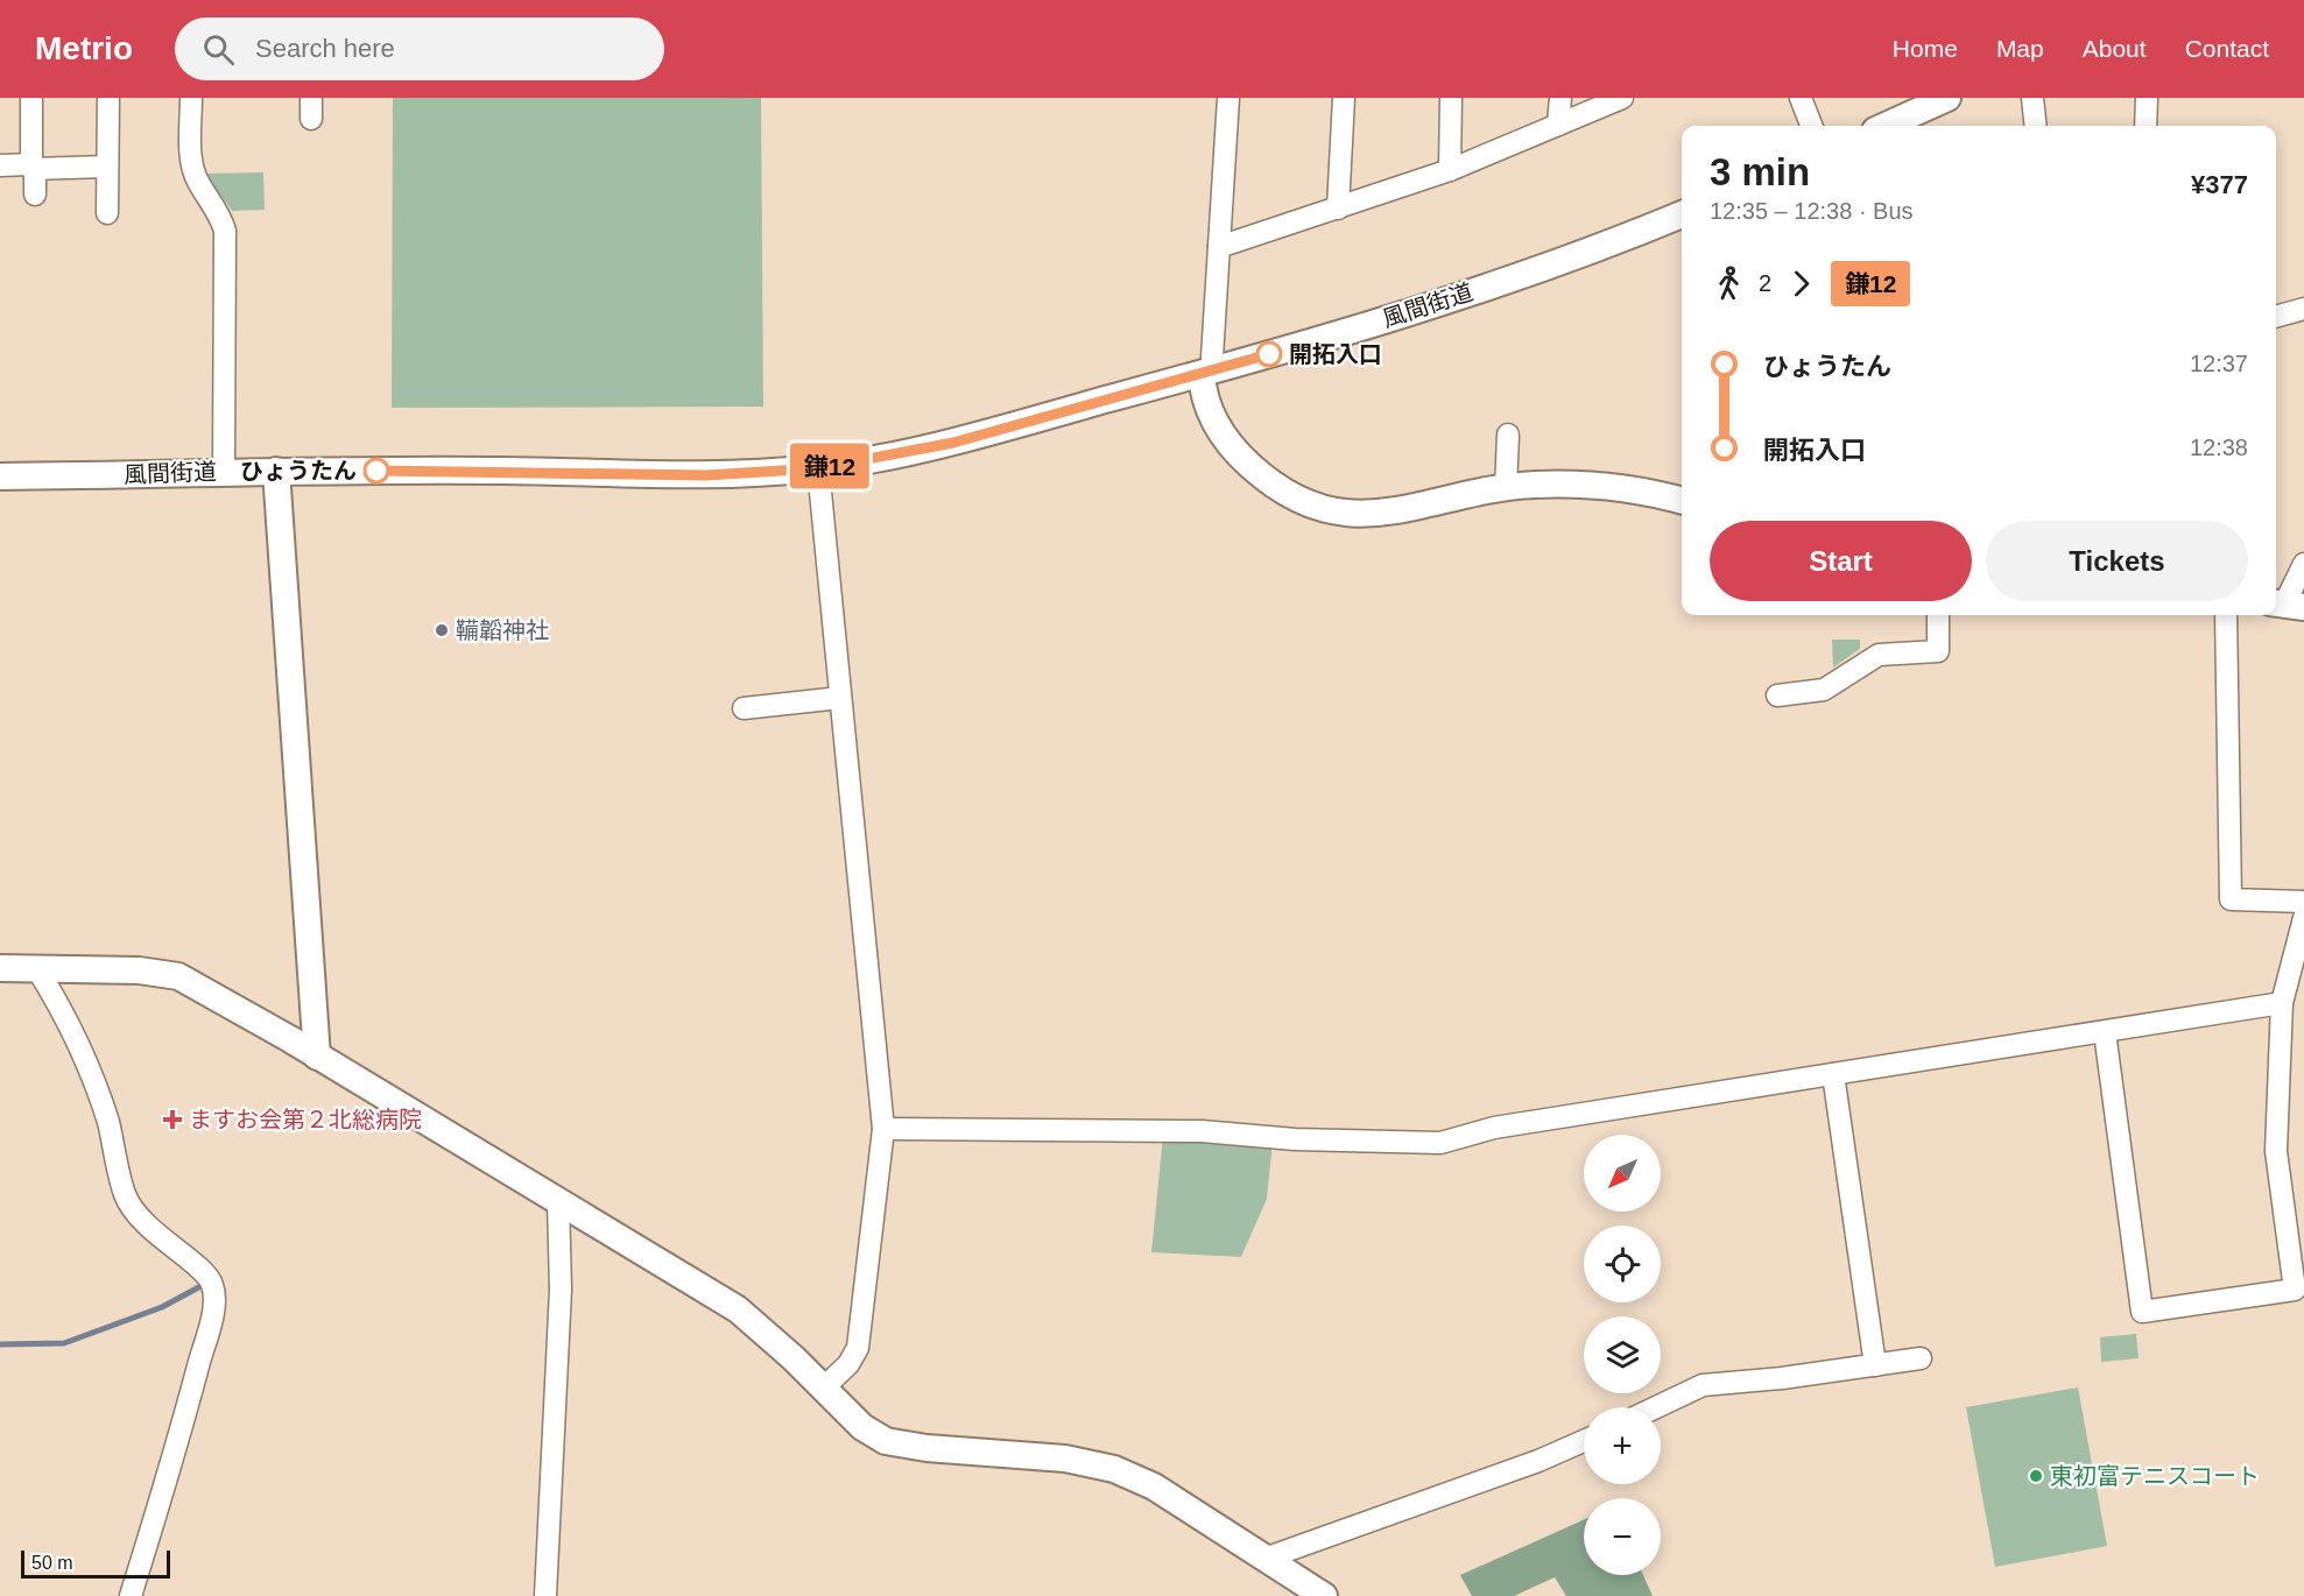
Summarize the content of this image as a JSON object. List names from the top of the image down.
{
  "streets": {
    "street": ["風間街道"]
  },
  "places": {
    "other": [
      "開拓入口",
      "ひょうたん",
      "鞴韜神社",
      "東初富テニスコート"
    ],
    "health": ["ますお会第２北総病院"]
  },
  "lines": ["bus line 鎌12"],
  "scale_bar": "50 m",
  "north": "bottom left",
  "page": {
    "header": "Metrio",
    "search": "Search here",
    "nav": [
      "Home",
      "Map",
      "About",
      "Contact"
    ],
    "on_map": "鎌12",
    "heading": ["3 min", "12:35 – 12:38 · Bus", "¥377"],
    "legs": ["2", "鎌12"],
    "list": [
      {
        "name": "ひょうたん",
        "value": "12:37"
      },
      {
        "name": "開拓入口",
        "value": "12:38"
      }
    ],
    "buttons": ["Start", "Tickets"],
    "map_buttons": ["+", "−"],
    "scale": "50 m"
  }
}
